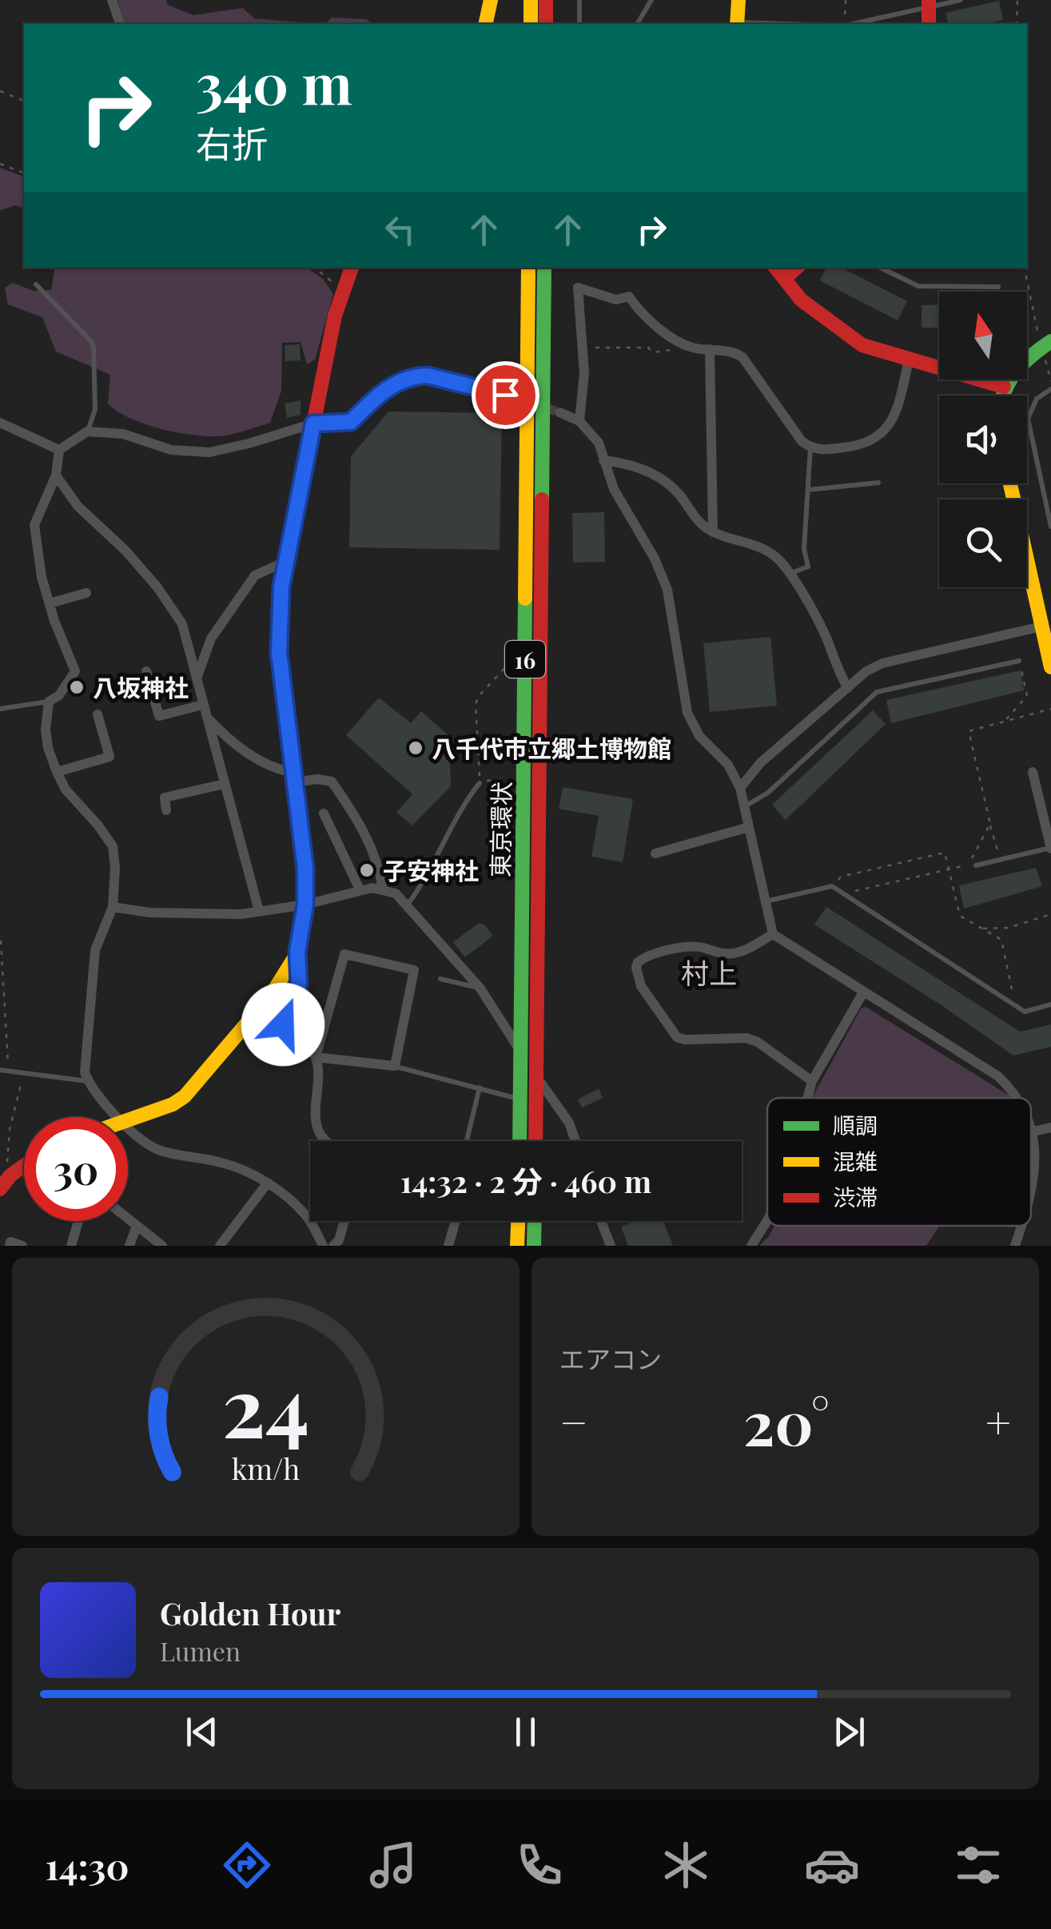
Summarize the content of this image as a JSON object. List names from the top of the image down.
{
  "streets": {
    "main road": ["16", "東京環状"]
  },
  "districts": ["村上"],
  "places": ["八坂神社", "八千代市立郷土博物館", "子安神社"],
  "legend": ["順調", "混雑", "渋滞"],
  "north": "top",
  "page": {
    "turn": ["340 m", "右折"],
    "limit": "30",
    "trip": "14:32 · 2 分 · 460 m",
    "tile": "エアコン",
    "heat": ["−", "20°", "+"],
    "song": ["Golden Hour", "Lumen"],
    "tabs": "14:30",
    "gauge": ["24", "km/h"]
  }
}
